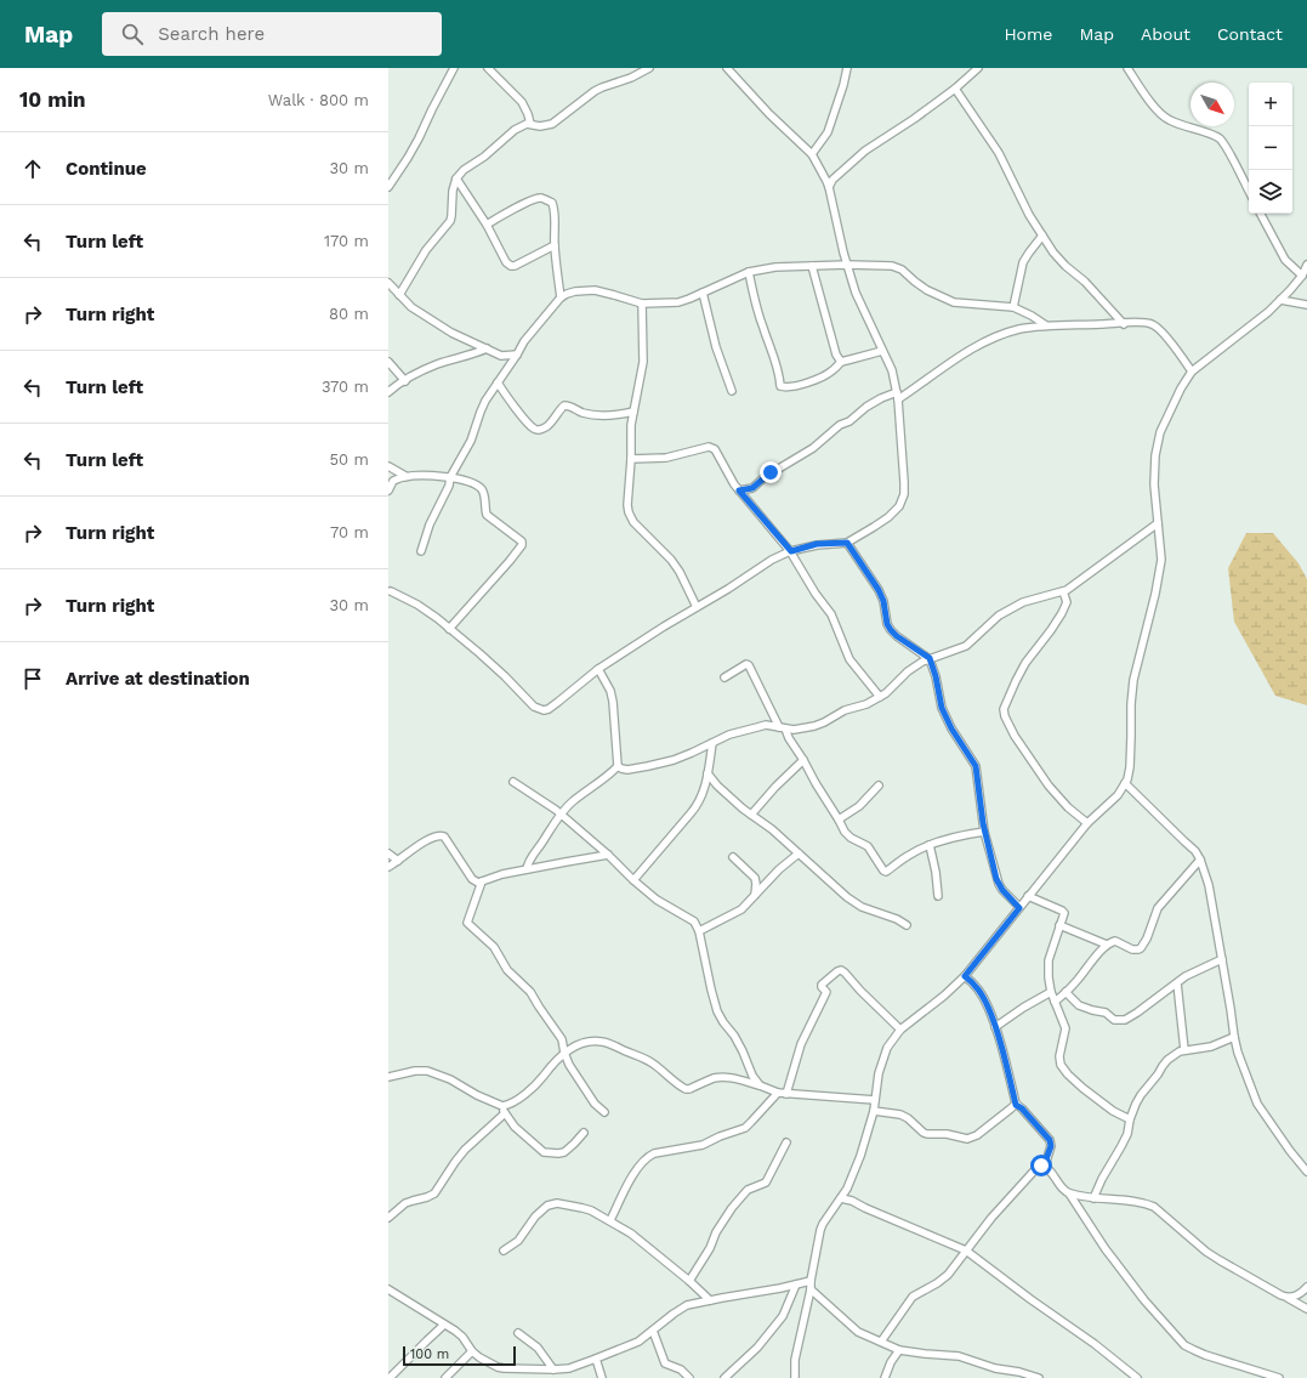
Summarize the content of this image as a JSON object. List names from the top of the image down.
{
  "scale_bar": "100 m",
  "north": "bottom right",
  "page": {
    "header": "Map",
    "search": "Search here",
    "nav": [
      "Home",
      "Map",
      "About",
      "Contact"
    ],
    "heading": ["10 min", "Walk · 800 m"],
    "map_buttons": ["+", "−"],
    "list": [
      ["Continue", "30 m"],
      ["Turn left", "170 m"],
      ["Turn right", "80 m"],
      ["Turn left", "370 m"],
      ["Turn left", "50 m"],
      ["Turn right", "70 m"],
      ["Turn right", "30 m"],
      "Arrive at destination"
    ],
    "scale": "100 m"
  }
}
